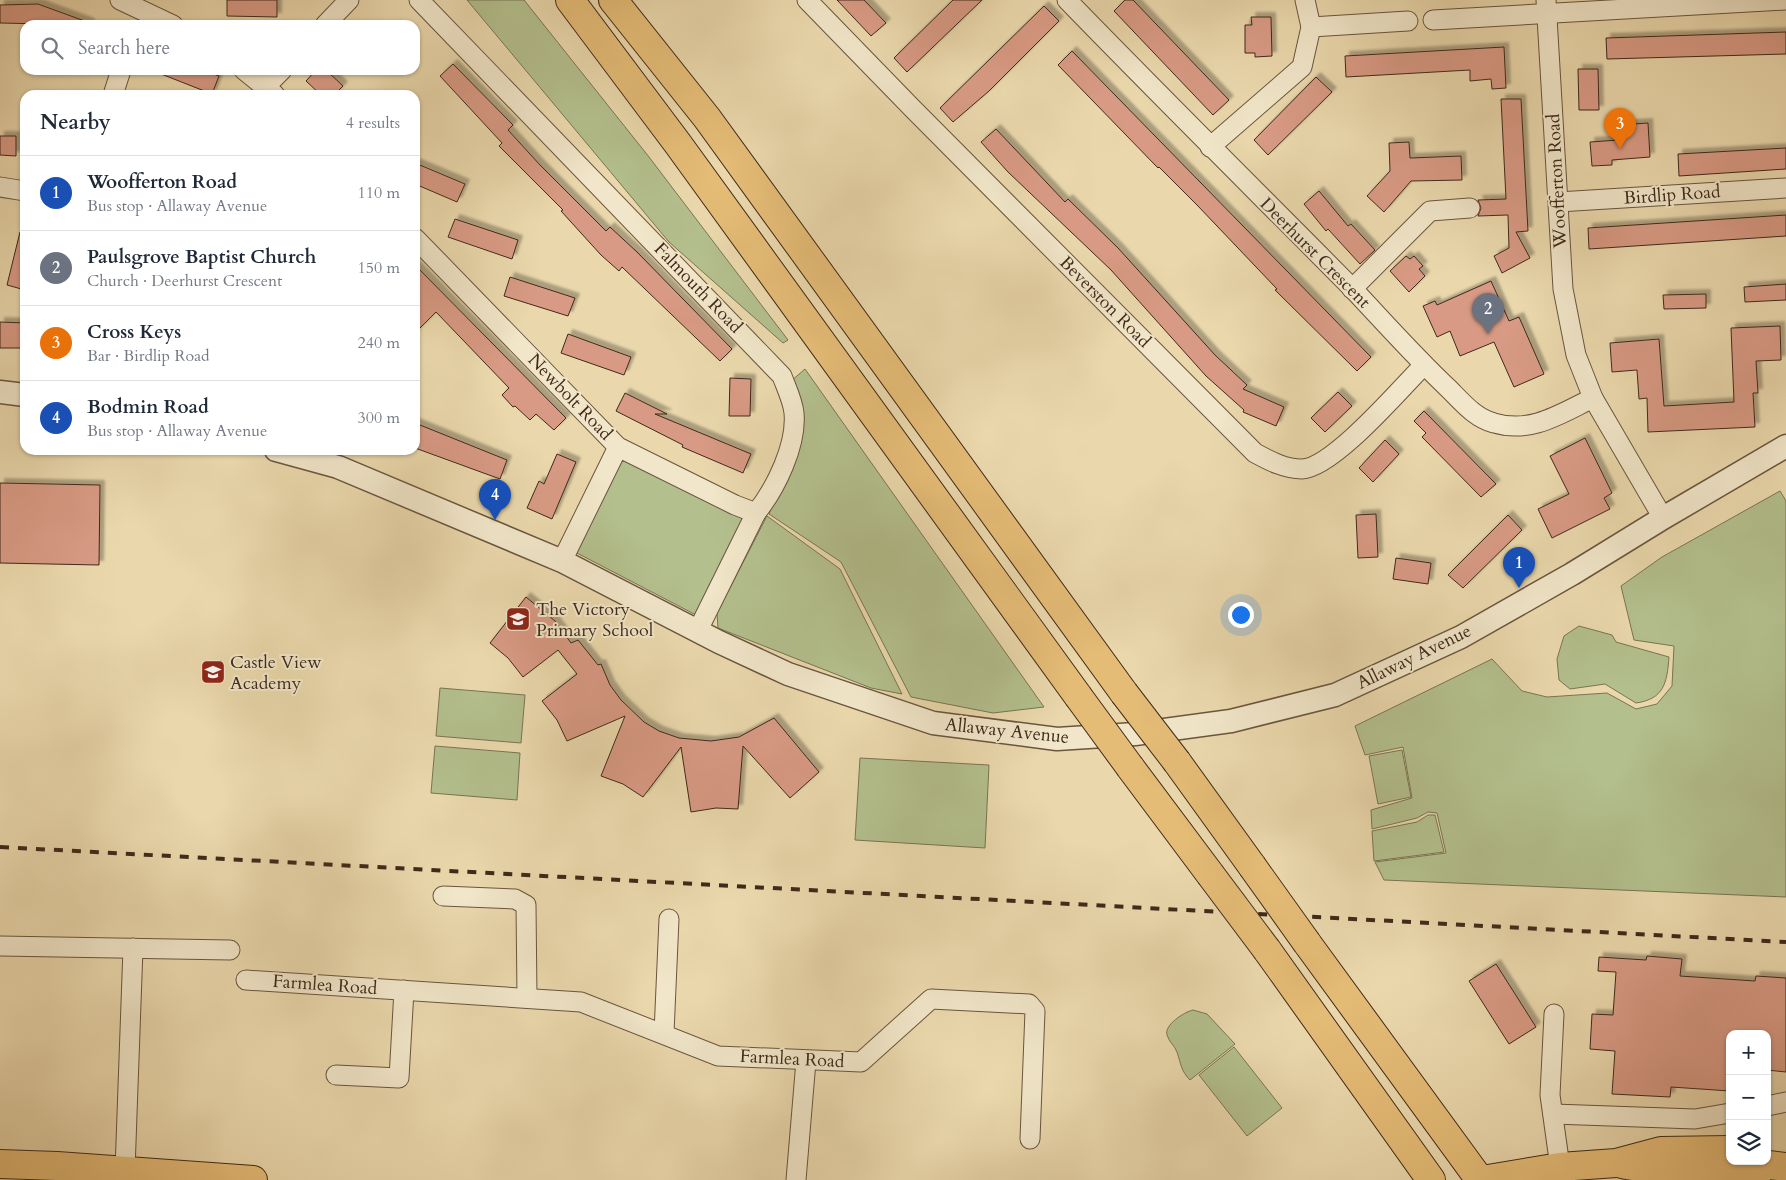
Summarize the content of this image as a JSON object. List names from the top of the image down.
{
  "streets": {
    "street": [
      "Woofferton Road",
      "Birdlip Road",
      "Deerhurst Crescent",
      "Falmouth Road",
      "Beverston Road",
      "Newbolt Road",
      "Allaway Avenue",
      "Farmlea Road"
    ]
  },
  "crossings": [
    ["Woofferton Road", "Birdlip Road"],
    ["Woofferton Road", "Deerhurst Crescent"],
    ["Woofferton Road", "Allaway Avenue"],
    ["Deerhurst Crescent", "Beverston Road"],
    ["Falmouth Road", "Newbolt Road"],
    ["Falmouth Road", "Allaway Avenue"]
  ],
  "places": {
    "school or university": ["The Victory Primary School", "Castle View Academy"]
  },
  "page": {
    "search": "Search here",
    "heading": ["Nearby", "4 results"],
    "pins": [
      "3",
      "2",
      "4",
      "1"
    ],
    "list": [
      {
        "mark": "1",
        "name": "Woofferton Road",
        "note": "Bus stop · Allaway Avenue",
        "value": "110 m"
      },
      {
        "mark": "2",
        "name": "Paulsgrove Baptist Church",
        "note": "Church · Deerhurst Crescent",
        "value": "150 m"
      },
      {
        "mark": "3",
        "name": "Cross Keys",
        "note": "Bar · Birdlip Road",
        "value": "240 m"
      },
      {
        "mark": "4",
        "name": "Bodmin Road",
        "note": "Bus stop · Allaway Avenue",
        "value": "300 m"
      }
    ],
    "map_buttons": ["+", "−"]
  }
}
